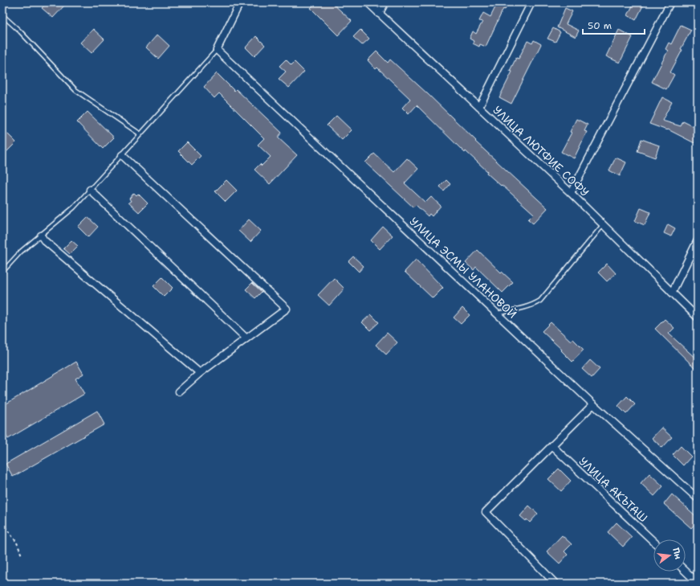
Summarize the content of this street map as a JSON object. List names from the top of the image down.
{
  "streets": {
    "street": ["УЛИЦА ЛЮТФИЕ СОФУ", "УЛИЦА ЭСМЫ УЛАНОВОЙ", "УЛИЦА АКЪТАШ"]
  },
  "scale_bar": "50 m",
  "north": "right"
}
